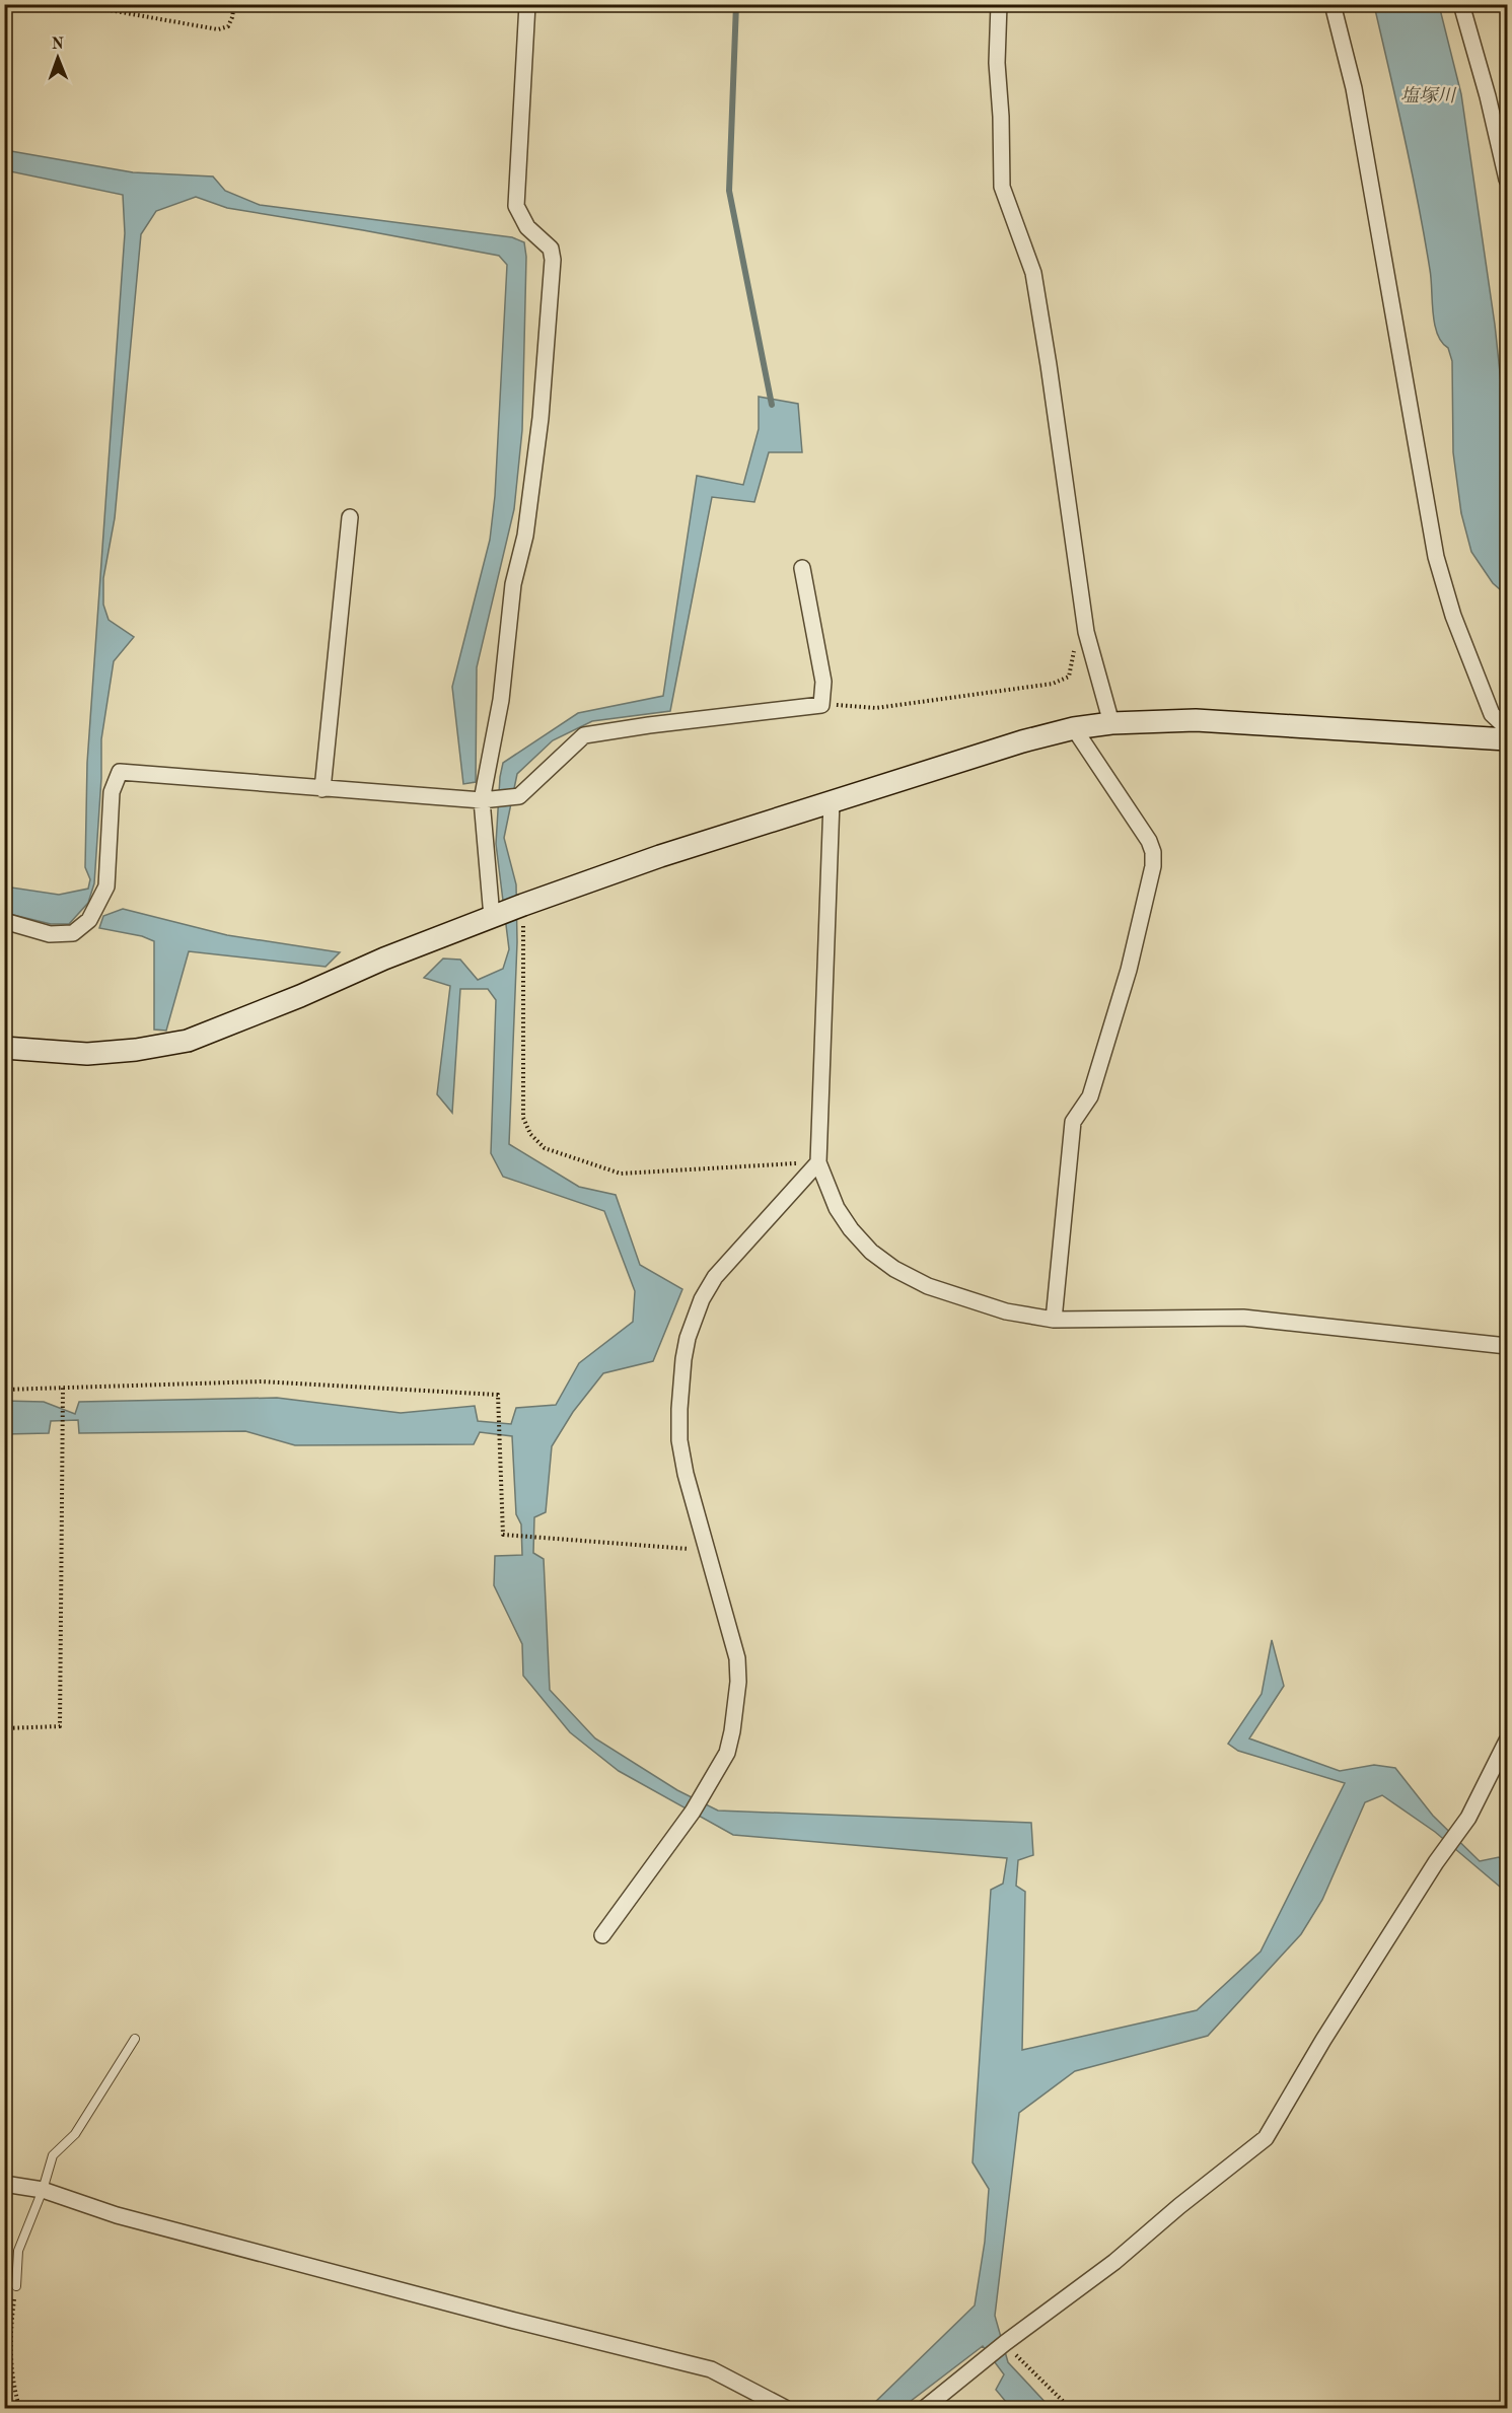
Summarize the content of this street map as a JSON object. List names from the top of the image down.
{
  "water": ["塩塚川"],
  "north": "top"
}
